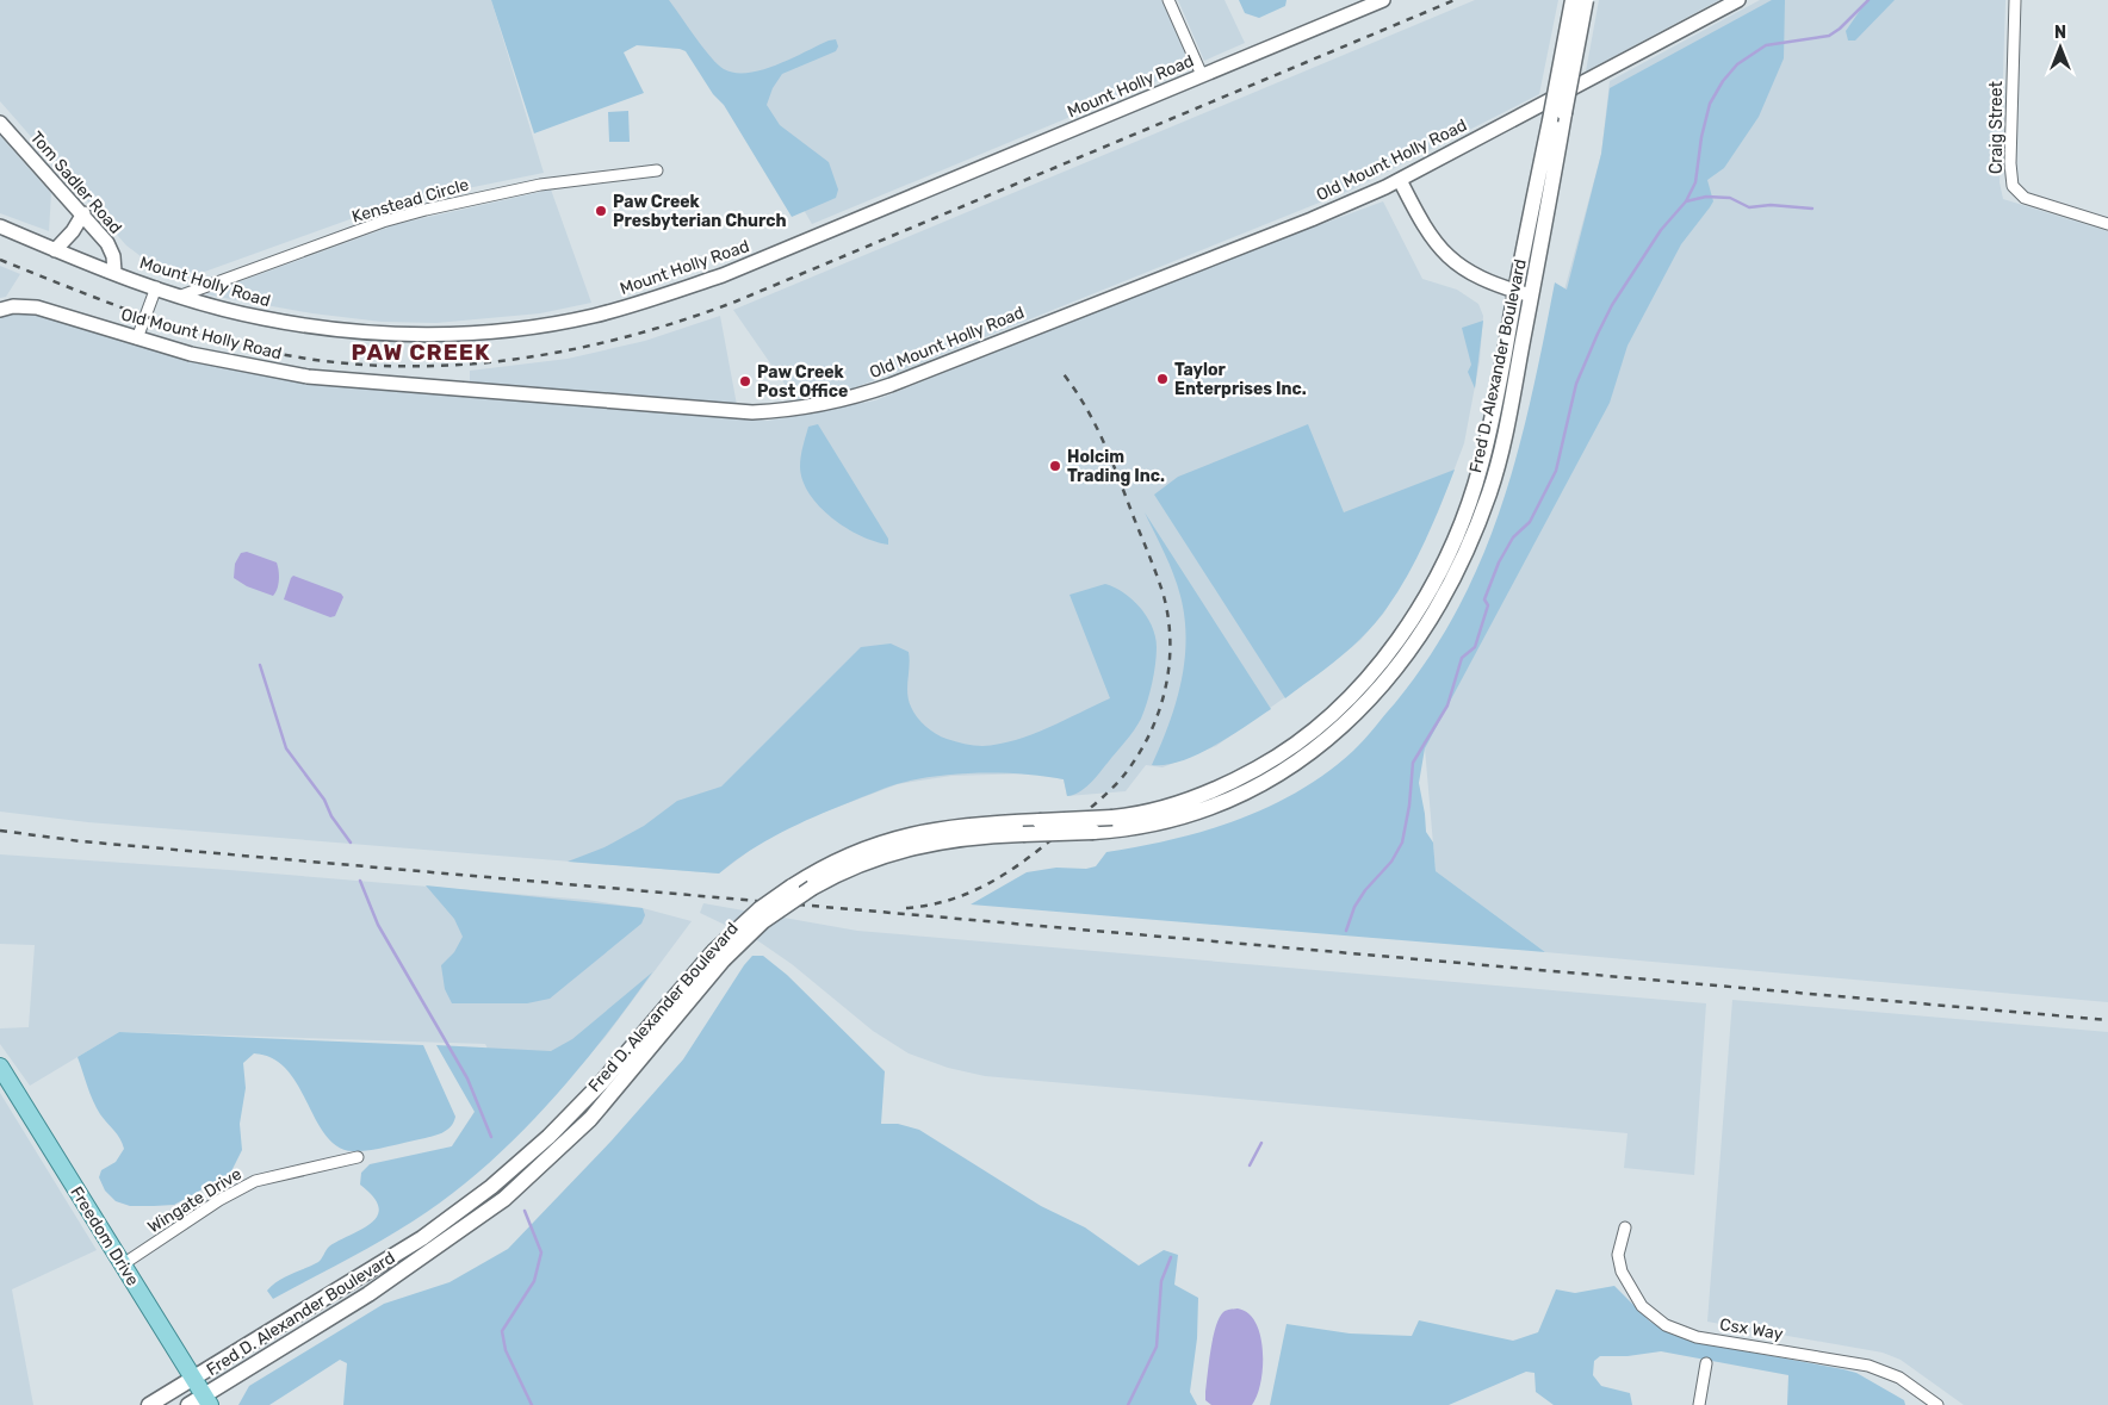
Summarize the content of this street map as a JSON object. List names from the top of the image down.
{
  "streets": {
    "main road": ["Fred D. Alexander Boulevard", "Freedom Drive"],
    "street": [
      "Mount Holly Road",
      "Craig Street",
      "Old Mount Holly Road",
      "Tom Sadler Road",
      "Kenstead Circle",
      "Wingate Drive",
      "Csx Way"
    ]
  },
  "crossings": [
    ["Mount Holly Road", "Tom Sadler Road"],
    ["Mount Holly Road", "Kenstead Circle"],
    ["Fred D. Alexander Boulevard", "Freedom Drive"],
    ["Wingate Drive", "Freedom Drive"]
  ],
  "districts": ["PAW CREEK"],
  "places": [
    "Paw Creek Presbyterian Church",
    "Taylor Enterprises Inc.",
    "Paw Creek Post Office",
    "Holcim Trading Inc."
  ],
  "north": "top"
}
